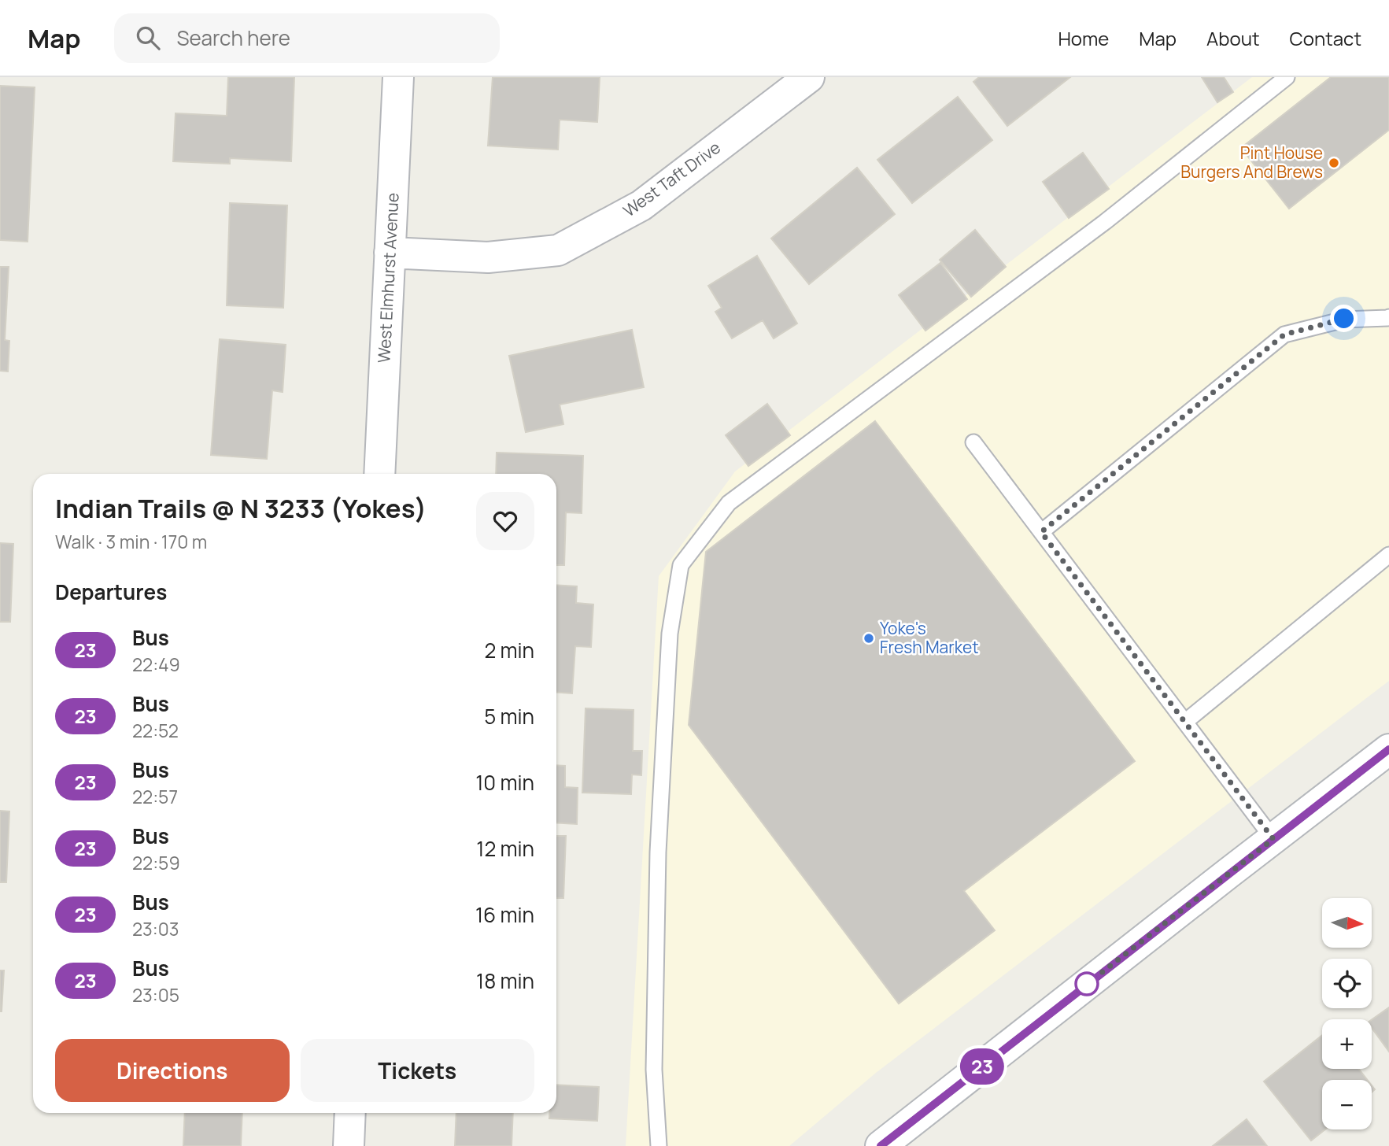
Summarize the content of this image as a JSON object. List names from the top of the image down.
{
  "streets": {
    "street": ["West Taft Drive", "West Elmhurst Avenue"]
  },
  "crossings": [
    ["West Taft Drive", "West Elmhurst Avenue"]
  ],
  "places": ["Pint House Burgers And Brews", "Yoke's Fresh Market"],
  "lines": ["bus line 23"],
  "north": "right",
  "page": {
    "header": "Map",
    "search": "Search here",
    "nav": [
      "Home",
      "Map",
      "About",
      "Contact"
    ],
    "on_map": "23",
    "heading": [
      ["Indian Trails @ N 3233 (Yokes)", "Walk · 3 min · 170 m"],
      "Departures"
    ],
    "list": [
      {
        "mark": "23",
        "name": "Bus",
        "note": "22:49",
        "value": "2 min"
      },
      {
        "mark": "23",
        "name": "Bus",
        "note": "22:52",
        "value": "5 min"
      },
      {
        "mark": "23",
        "name": "Bus",
        "note": "22:57",
        "value": "10 min"
      },
      {
        "mark": "23",
        "name": "Bus",
        "note": "22:59",
        "value": "12 min"
      },
      {
        "mark": "23",
        "name": "Bus",
        "note": "23:03",
        "value": "16 min"
      },
      {
        "mark": "23",
        "name": "Bus",
        "note": "23:05",
        "value": "18 min"
      }
    ],
    "map_buttons": ["+", "−"],
    "buttons": ["Directions", "Tickets"]
  }
}
